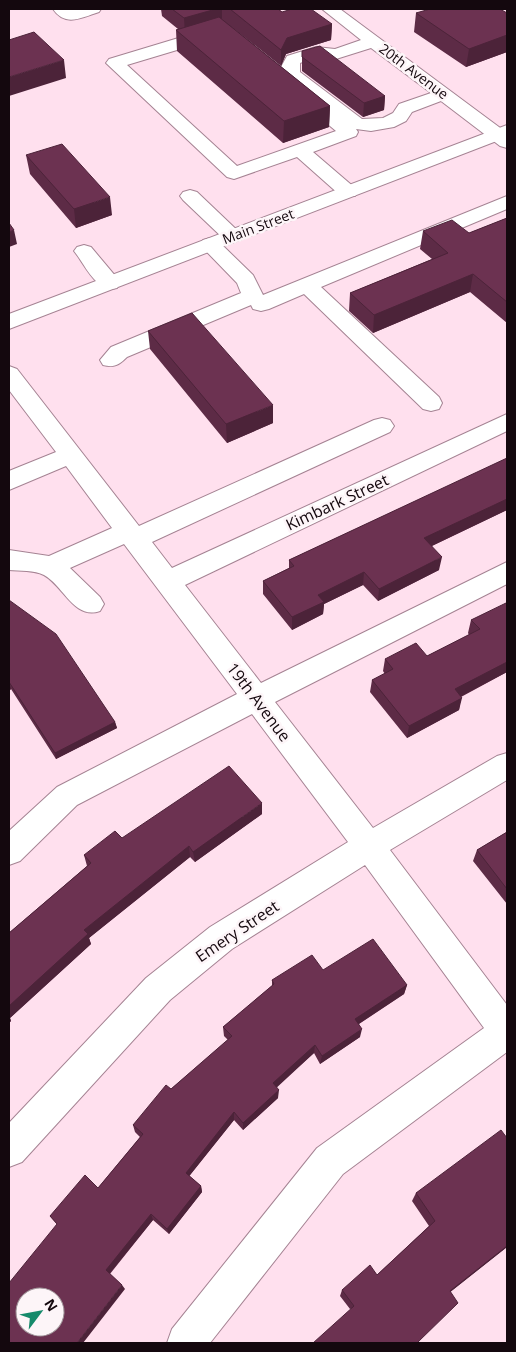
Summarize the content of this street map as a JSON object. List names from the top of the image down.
{
  "streets": {
    "main road": [
      "20th Avenue",
      "Main Street",
      "Kimbark Street",
      "19th Avenue",
      "Emery Street"
    ]
  },
  "crossings": [
    ["20th Avenue", "Main Street"],
    ["Kimbark Street", "19th Avenue"],
    ["19th Avenue", "Emery Street"]
  ],
  "north": "top right"
}
